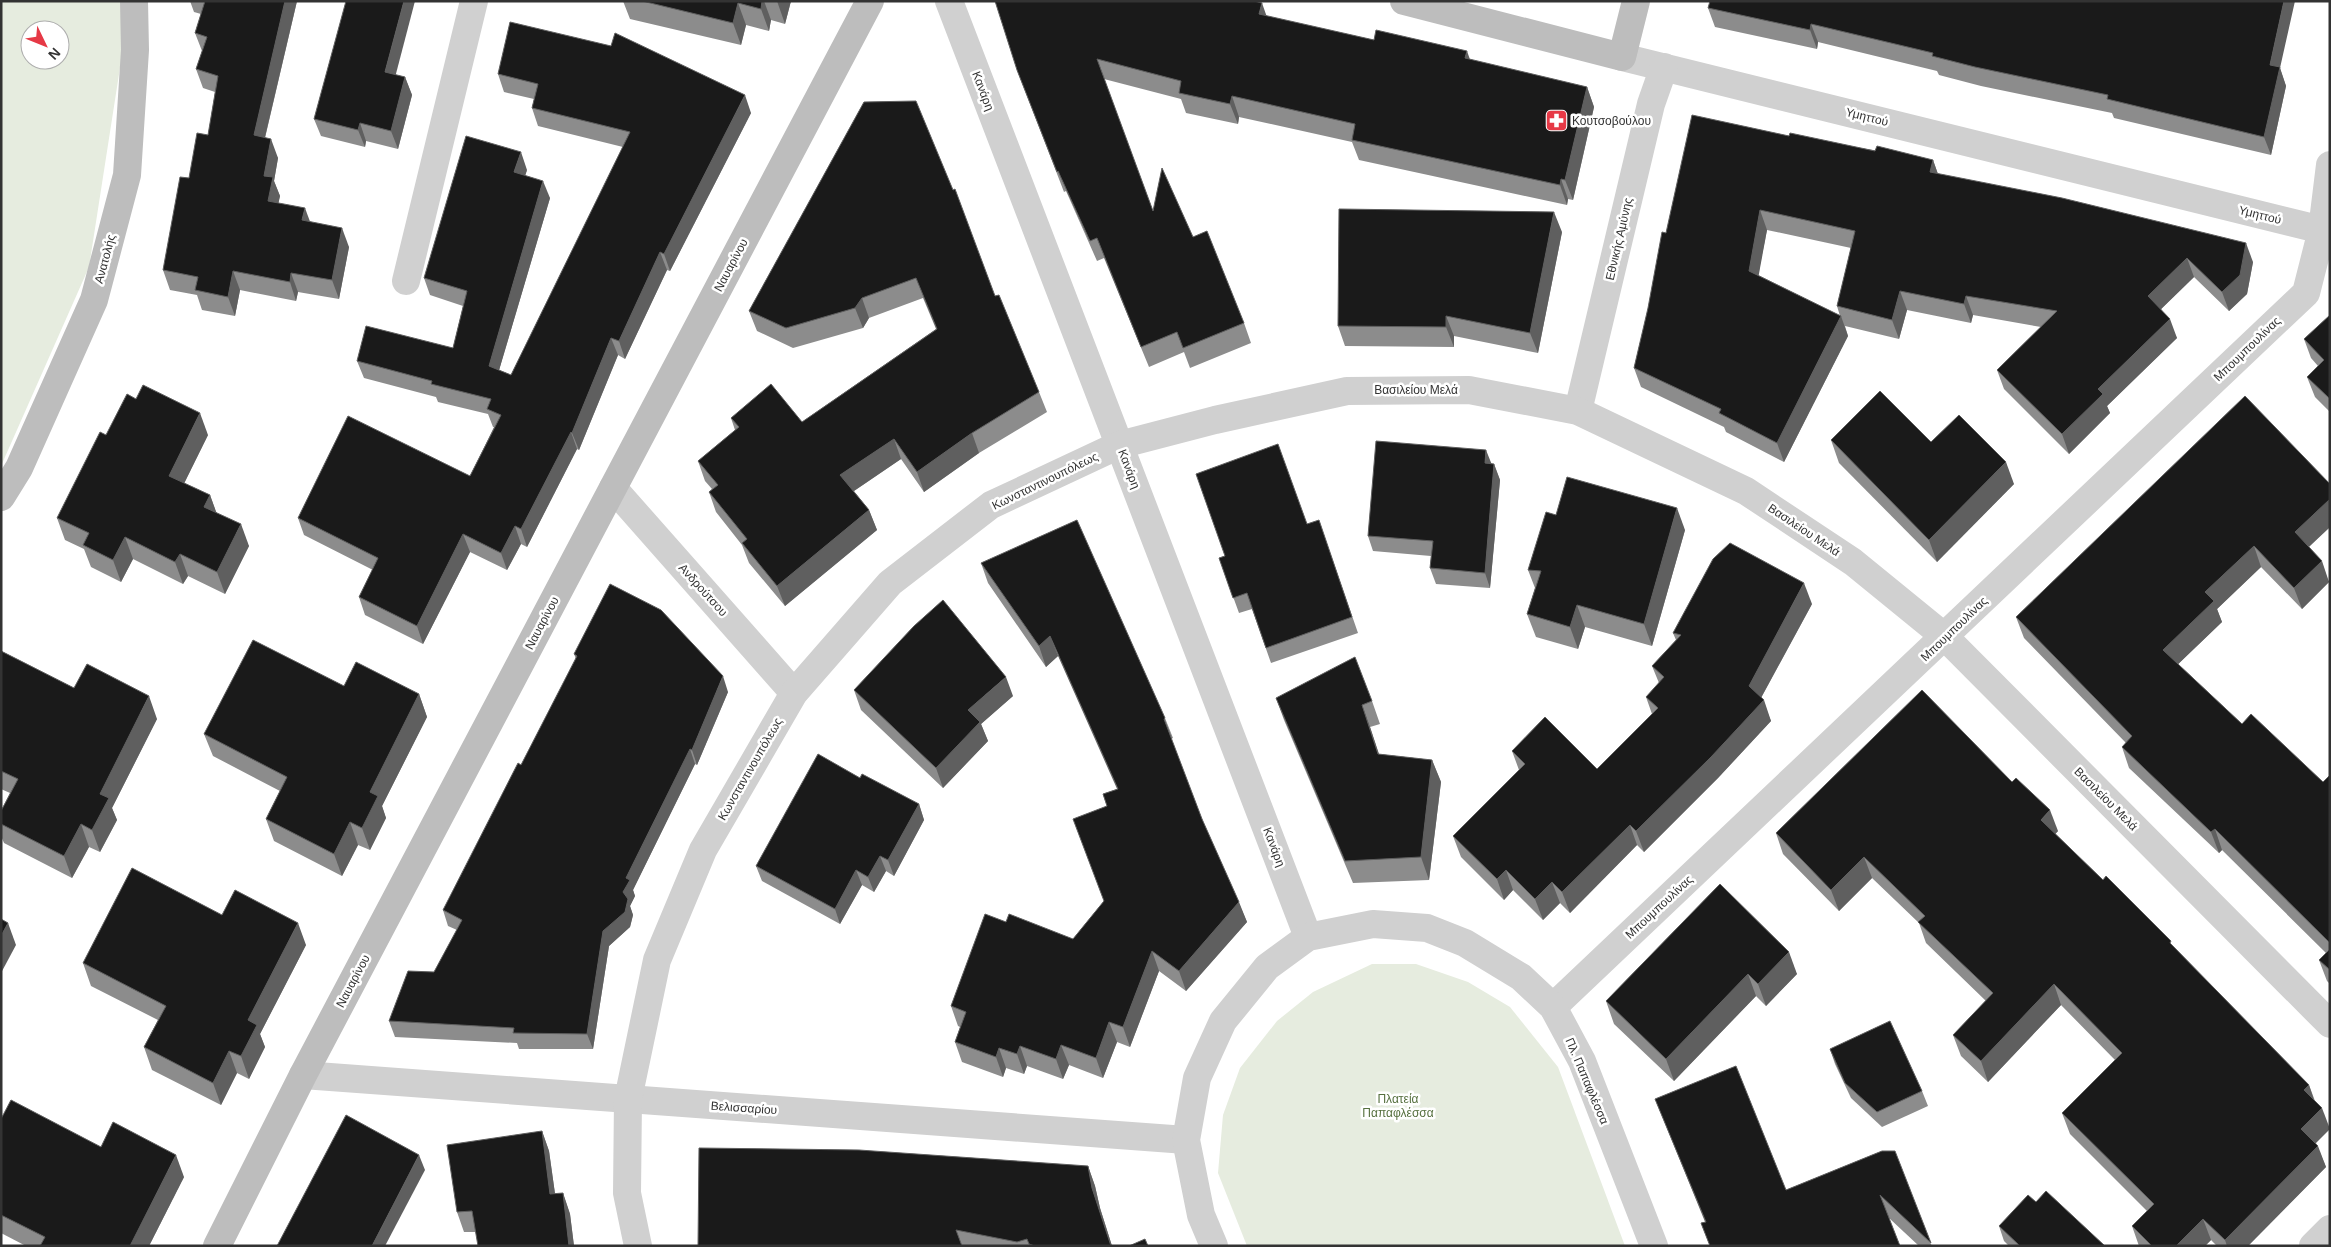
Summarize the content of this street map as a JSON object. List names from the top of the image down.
{
  "streets": {
    "street": [
      "Κανάρη",
      "Υμηττού",
      "Εθνικής Αμύνης",
      "Ανατολής",
      "Ναυαρίνου",
      "Μπουμπουλίνας",
      "Βασιλείου Μελά",
      "Κωνσταντινουπόλεως",
      "Ανδρούτσου",
      "Πλ. Παπαφλέσσα",
      "Βελισσαρίου"
    ]
  },
  "crossings": [
    ["Κανάρη", "Βασιλείου Μελά"],
    ["Κανάρη", "Κωνσταντινουπόλεως"],
    ["Κανάρη", "Πλ. Παπαφλέσσα"],
    ["Υμηττού", "Εθνικής Αμύνης"],
    ["Υμηττού", "Μπουμπουλίνας"],
    ["Εθνικής Αμύνης", "Βασιλείου Μελά"],
    ["Ναυαρίνου", "Ανδρούτσου"],
    ["Ναυαρίνου", "Βελισσαρίου"],
    ["Μπουμπουλίνας", "Βασιλείου Μελά"],
    ["Μπουμπουλίνας", "Πλ. Παπαφλέσσα"],
    ["Βασιλείου Μελά", "Κωνσταντινουπόλεως"],
    ["Κωνσταντινουπόλεως", "Ανδρούτσου"],
    ["Κωνσταντινουπόλεως", "Βελισσαρίου"],
    ["Πλ. Παπαφλέσσα", "Βελισσαρίου"]
  ],
  "parks": ["Πλατεία Παπαφλέσσα"],
  "places": {
    "pharmacy": ["Κουτσοβούλου"]
  },
  "north": "bottom right"
}
